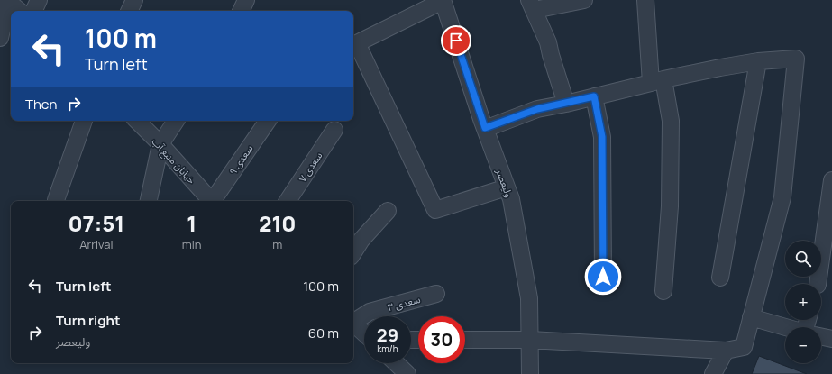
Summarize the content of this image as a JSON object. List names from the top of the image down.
{
  "streets": {
    "street": [
      "سعدی ۹",
      "خیابان منبع آب",
      "سعدی ۷",
      "ولیعصر",
      "سعدی ۳"
    ]
  },
  "page": {
    "turn": ["100 m", "Turn left"],
    "then": "Then",
    "eta": [
      "07:51",
      "Arrival",
      "1",
      "min",
      "210",
      "m"
    ],
    "map_buttons": ["+", "−"],
    "list": [
      {
        "name": "Turn left",
        "value": "100 m"
      },
      {
        "name": "Turn right",
        "note": "ولیعصر",
        "value": "60 m"
      }
    ],
    "speed": "29 km/h",
    "limit": "30"
  }
}
